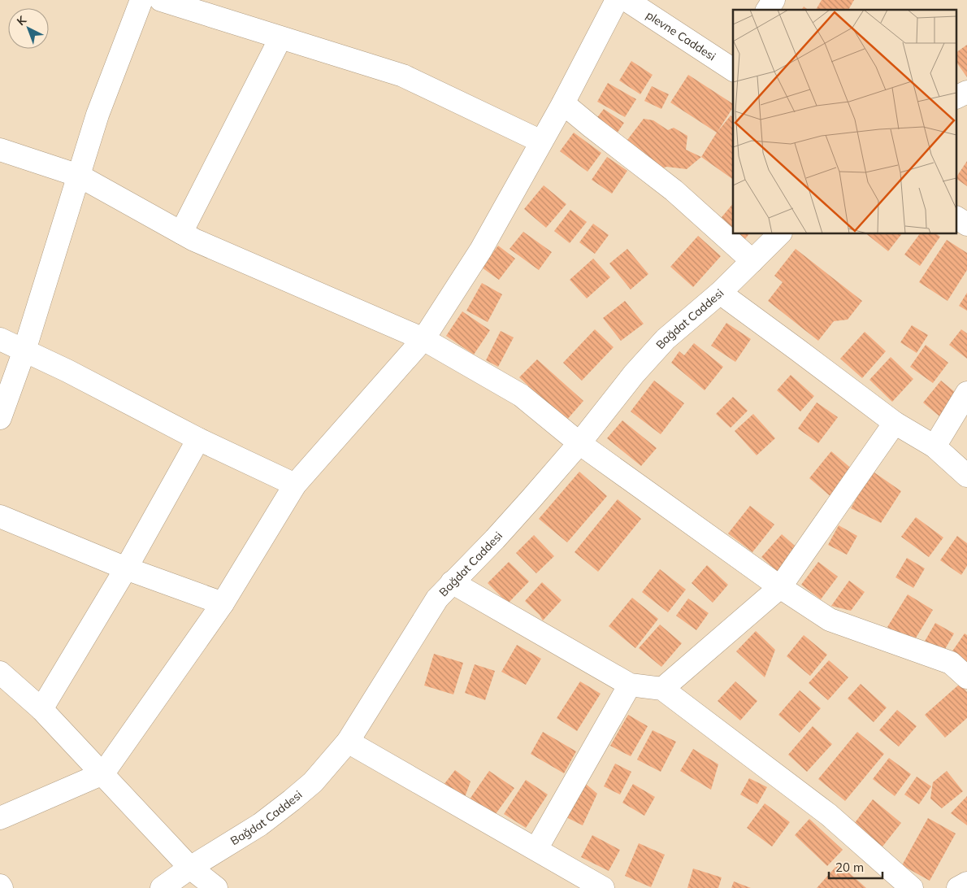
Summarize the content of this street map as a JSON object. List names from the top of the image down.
{
  "streets": {
    "street": ["plevne Caddesi", "Bağdat Caddesi"]
  },
  "scale_bar": "20 m",
  "north": "top left"
}
